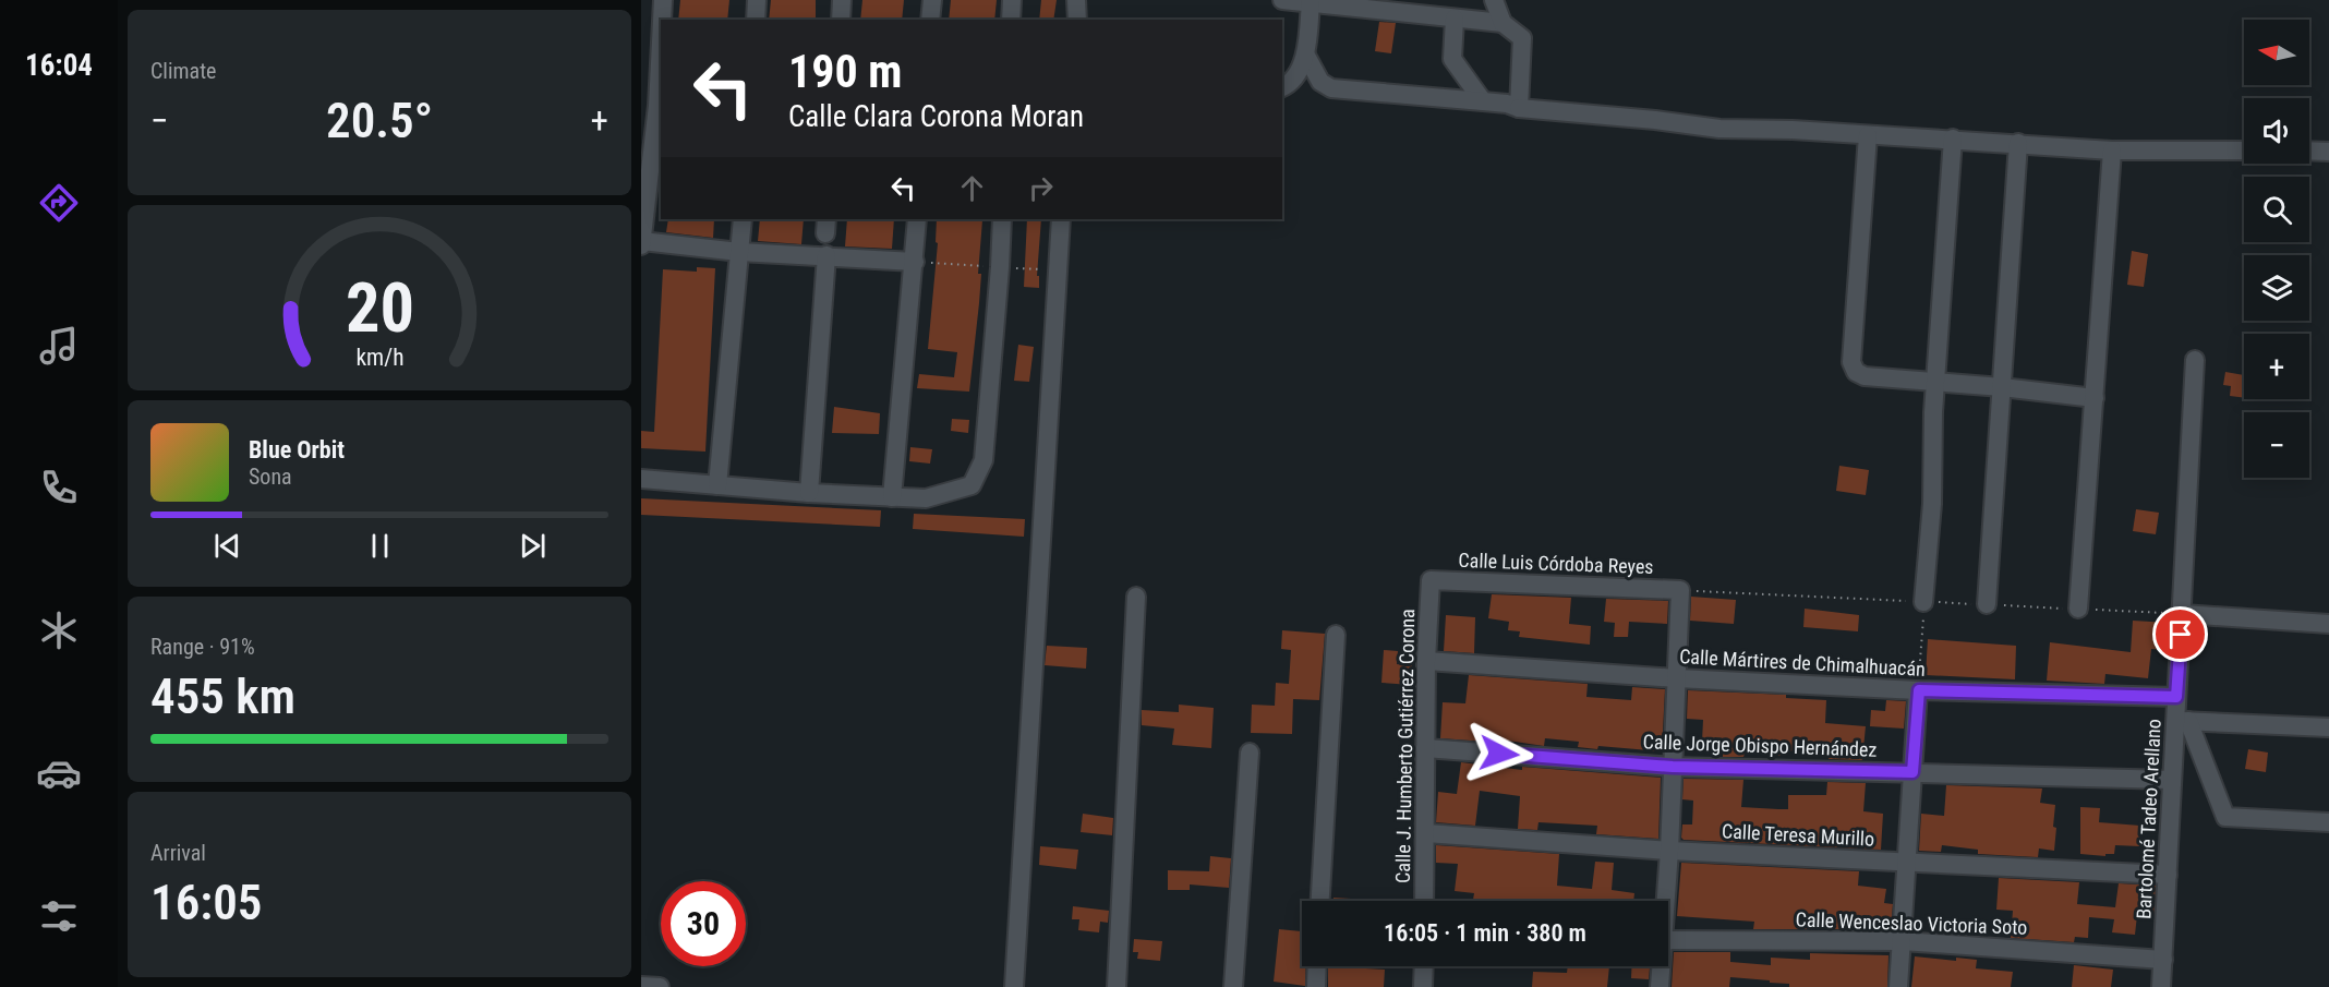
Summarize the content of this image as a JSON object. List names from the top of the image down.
{
  "streets": {
    "street": [
      "Calle Luis Córdoba Reyes",
      "Calle Mártires de Chimalhuacán",
      "Calle J. Humberto Gutiérrez Corona",
      "Calle Jorge Obispo Hernández",
      "Bartolomé Tadeo Arellano",
      "Calle Teresa Murillo",
      "Calle Wenceslao Victoria Soto"
    ]
  },
  "crossings": [
    ["Calle Luis Córdoba Reyes", "Calle Mártires de Chimalhuacán"],
    ["Calle Luis Córdoba Reyes", "Calle J. Humberto Gutiérrez Corona"],
    ["Calle Mártires de Chimalhuacán", "Calle J. Humberto Gutiérrez Corona"],
    ["Calle Mártires de Chimalhuacán", "Bartolomé Tadeo Arellano"],
    ["Calle J. Humberto Gutiérrez Corona", "Calle Jorge Obispo Hernández"],
    ["Calle J. Humberto Gutiérrez Corona", "Calle Teresa Murillo"],
    ["Calle Jorge Obispo Hernández", "Bartolomé Tadeo Arellano"],
    ["Bartolomé Tadeo Arellano", "Calle Teresa Murillo"],
    ["Bartolomé Tadeo Arellano", "Calle Wenceslao Victoria Soto"]
  ],
  "north": "left",
  "page": {
    "tabs": "16:04",
    "tile": [
      "Climate",
      ["Range · 91%", "455 km"],
      ["Arrival", "16:05"]
    ],
    "map_buttons": ["+", "−"],
    "turn": ["190 m", "Calle Clara Corona Moran"],
    "heat": ["−", "20.5°", "+"],
    "song": ["Blue Orbit", "Sona"],
    "limit": "30",
    "trip": "16:05 · 1 min · 380 m",
    "gauge": ["20", "km/h"]
  }
}
